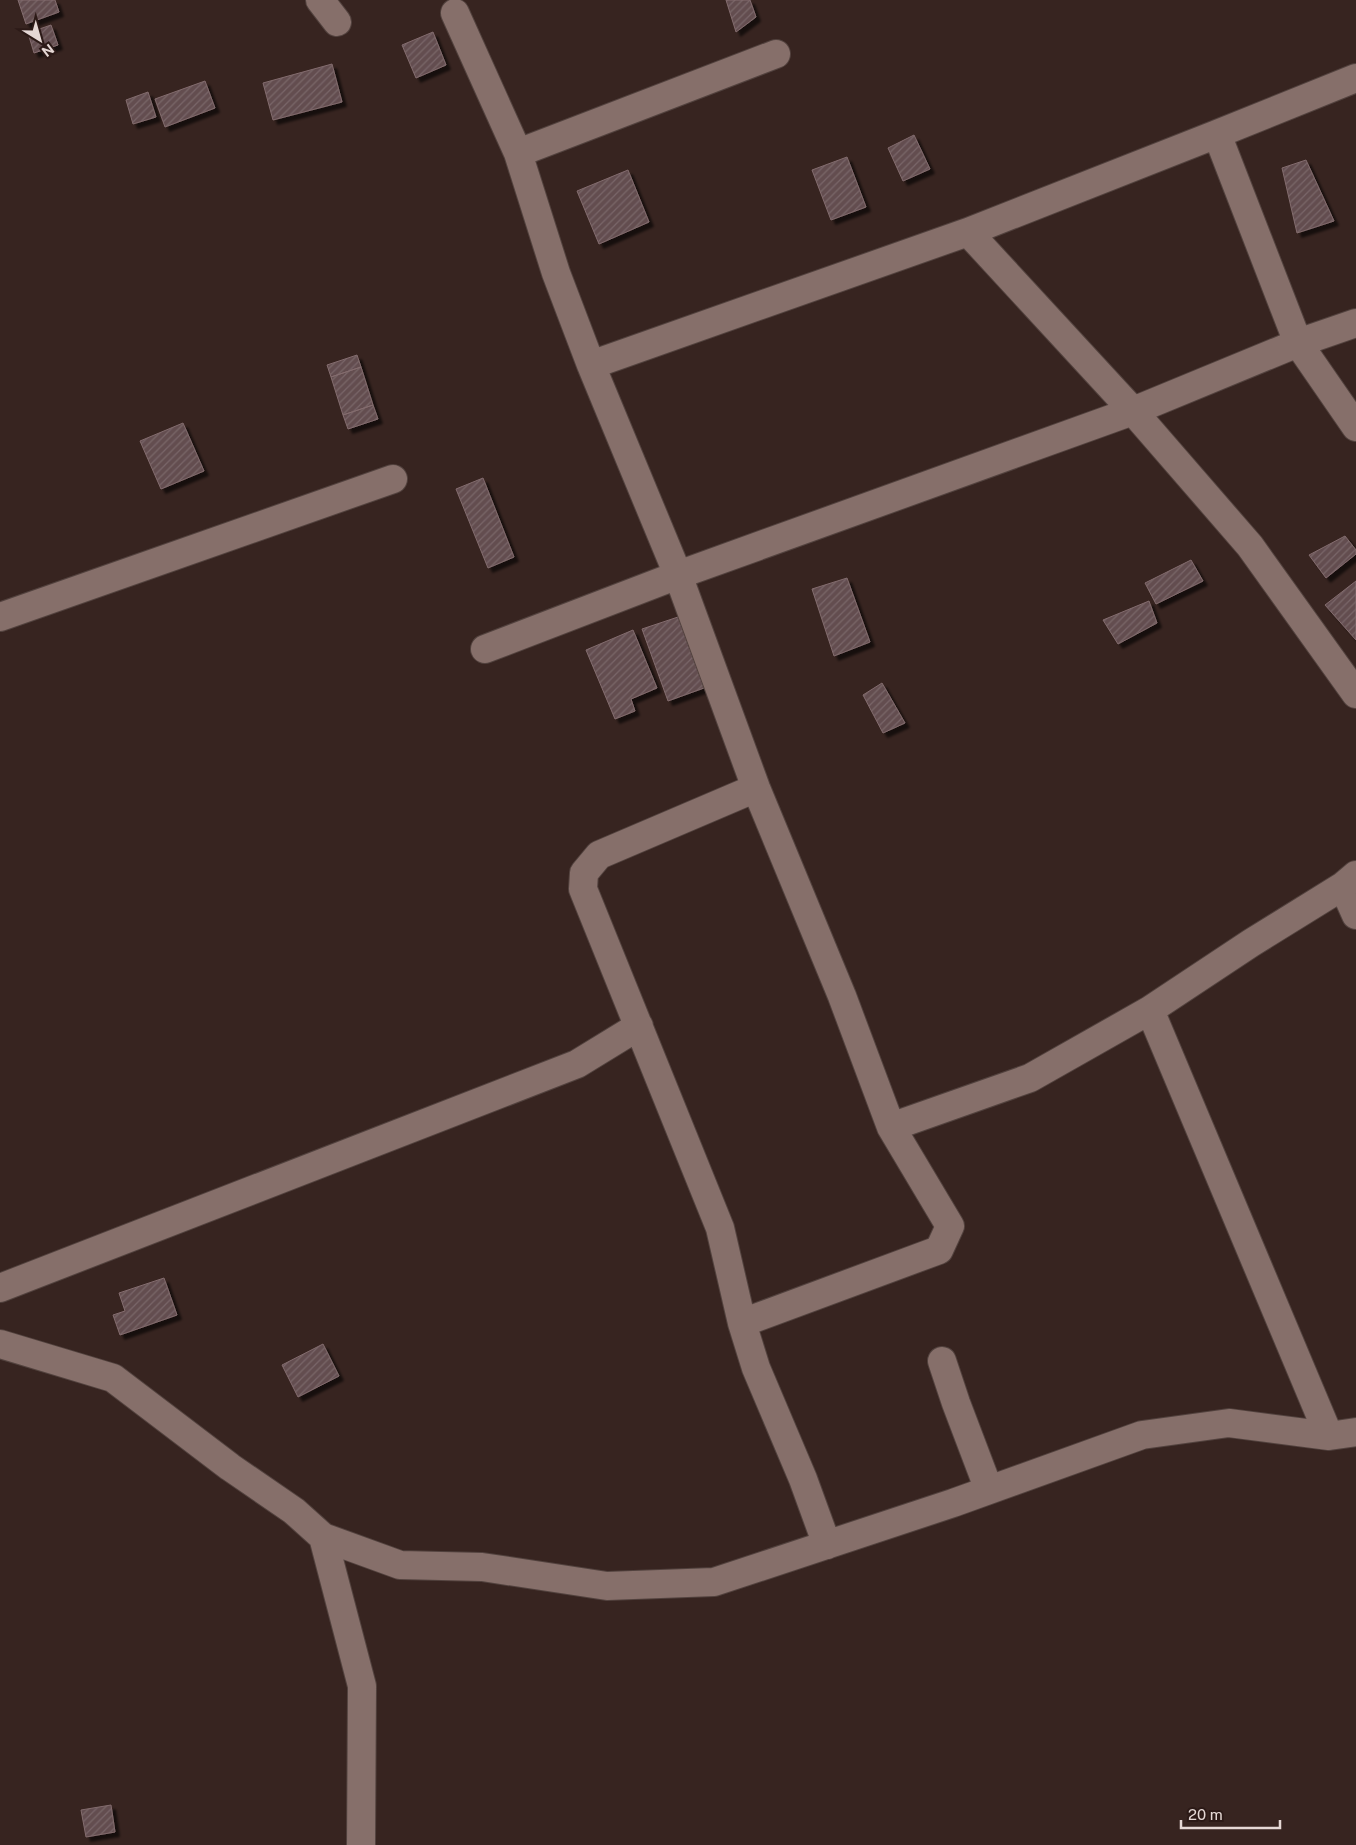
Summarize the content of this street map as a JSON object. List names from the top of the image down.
{
  "scale_bar": "20 m",
  "north": "bottom right"
}
